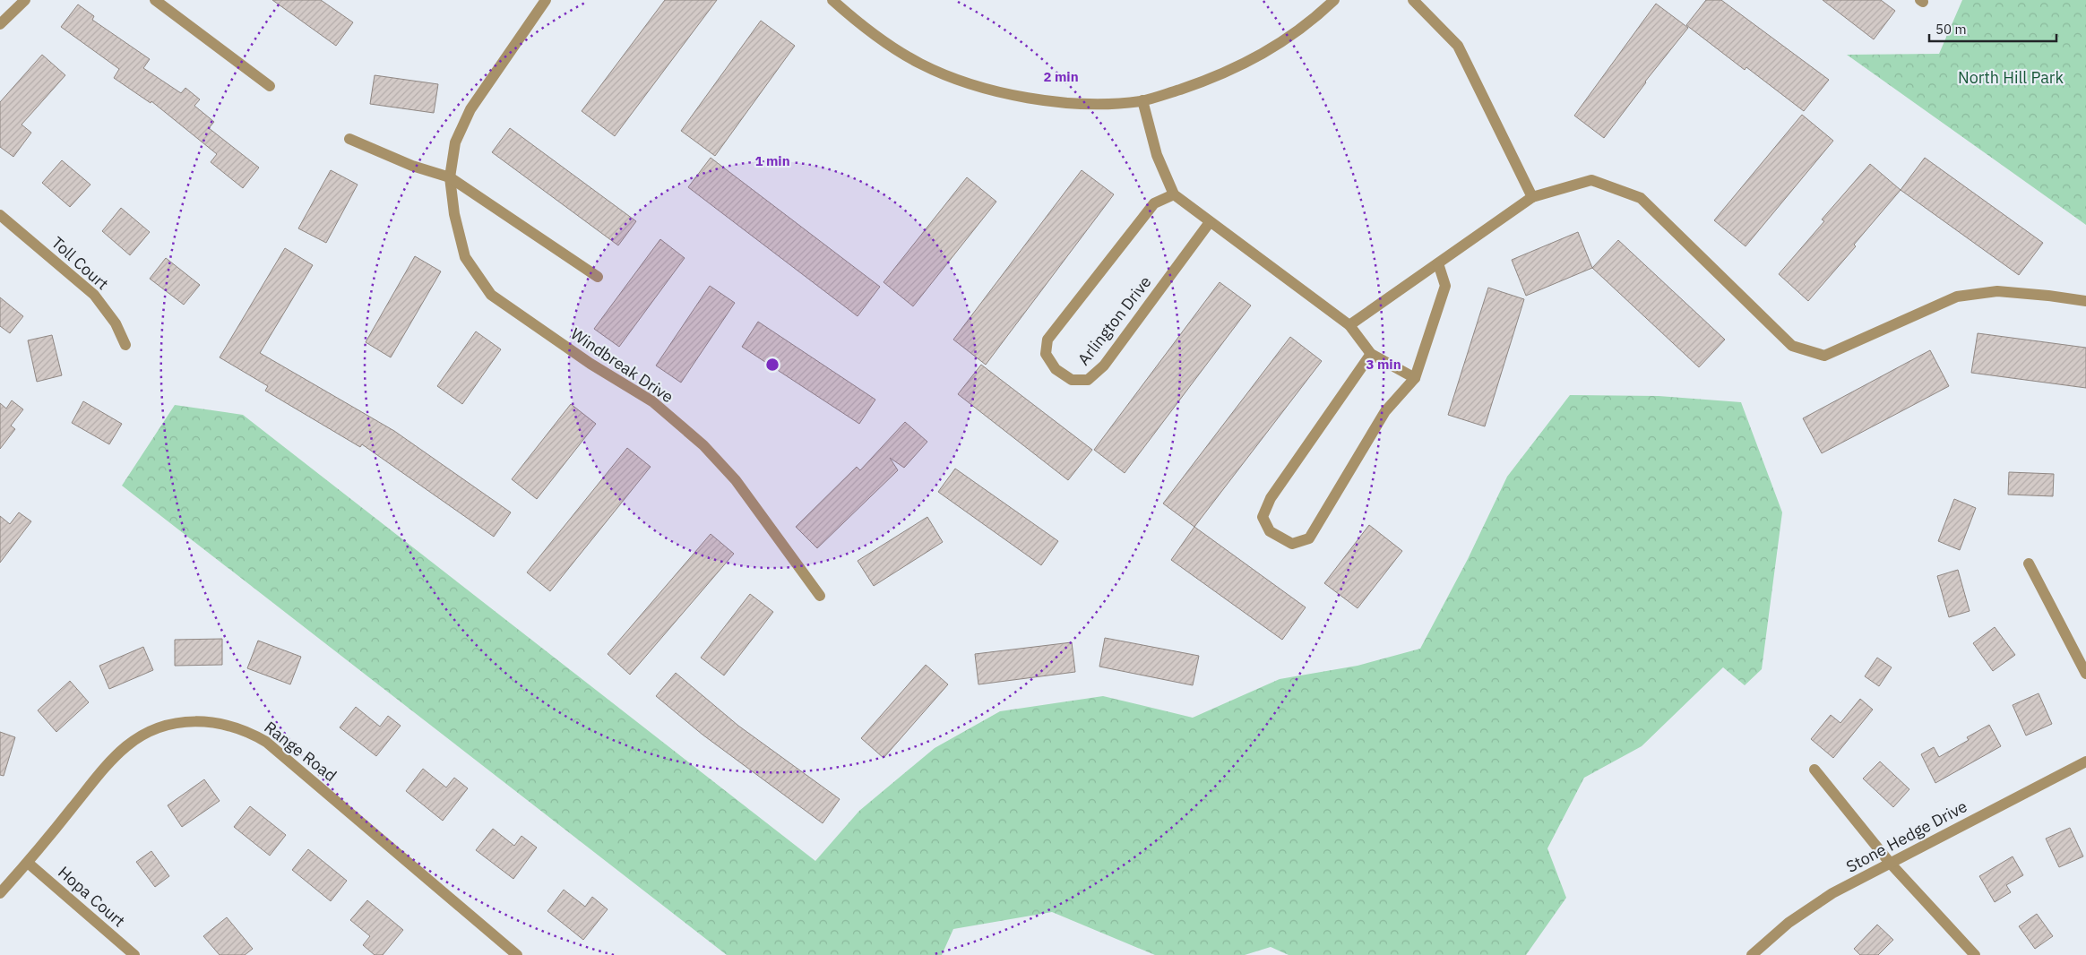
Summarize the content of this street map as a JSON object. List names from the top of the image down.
{
  "streets": {
    "street": [
      "Toll Court",
      "Arlington Drive",
      "Windbreak Drive",
      "Range Road",
      "Stone Hedge Drive",
      "Hopa Court"
    ]
  },
  "crossings": [
    ["Range Road", "Hopa Court"]
  ],
  "parks": ["North Hill Park"],
  "scale_bar": "50 m",
  "rings": ["2 min", "1 min", "3 min"]
}
